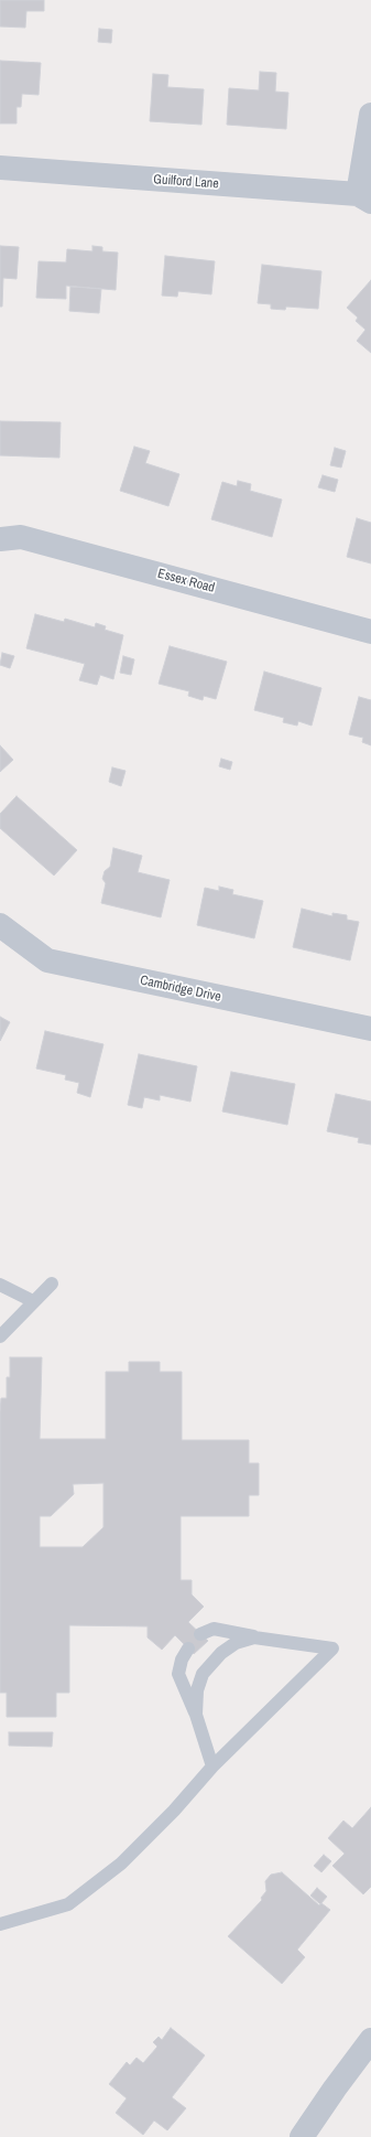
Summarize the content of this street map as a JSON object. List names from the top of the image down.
{
  "streets": {
    "street": ["Guilford Lane", "Essex Road", "Cambridge Drive"]
  }
}
